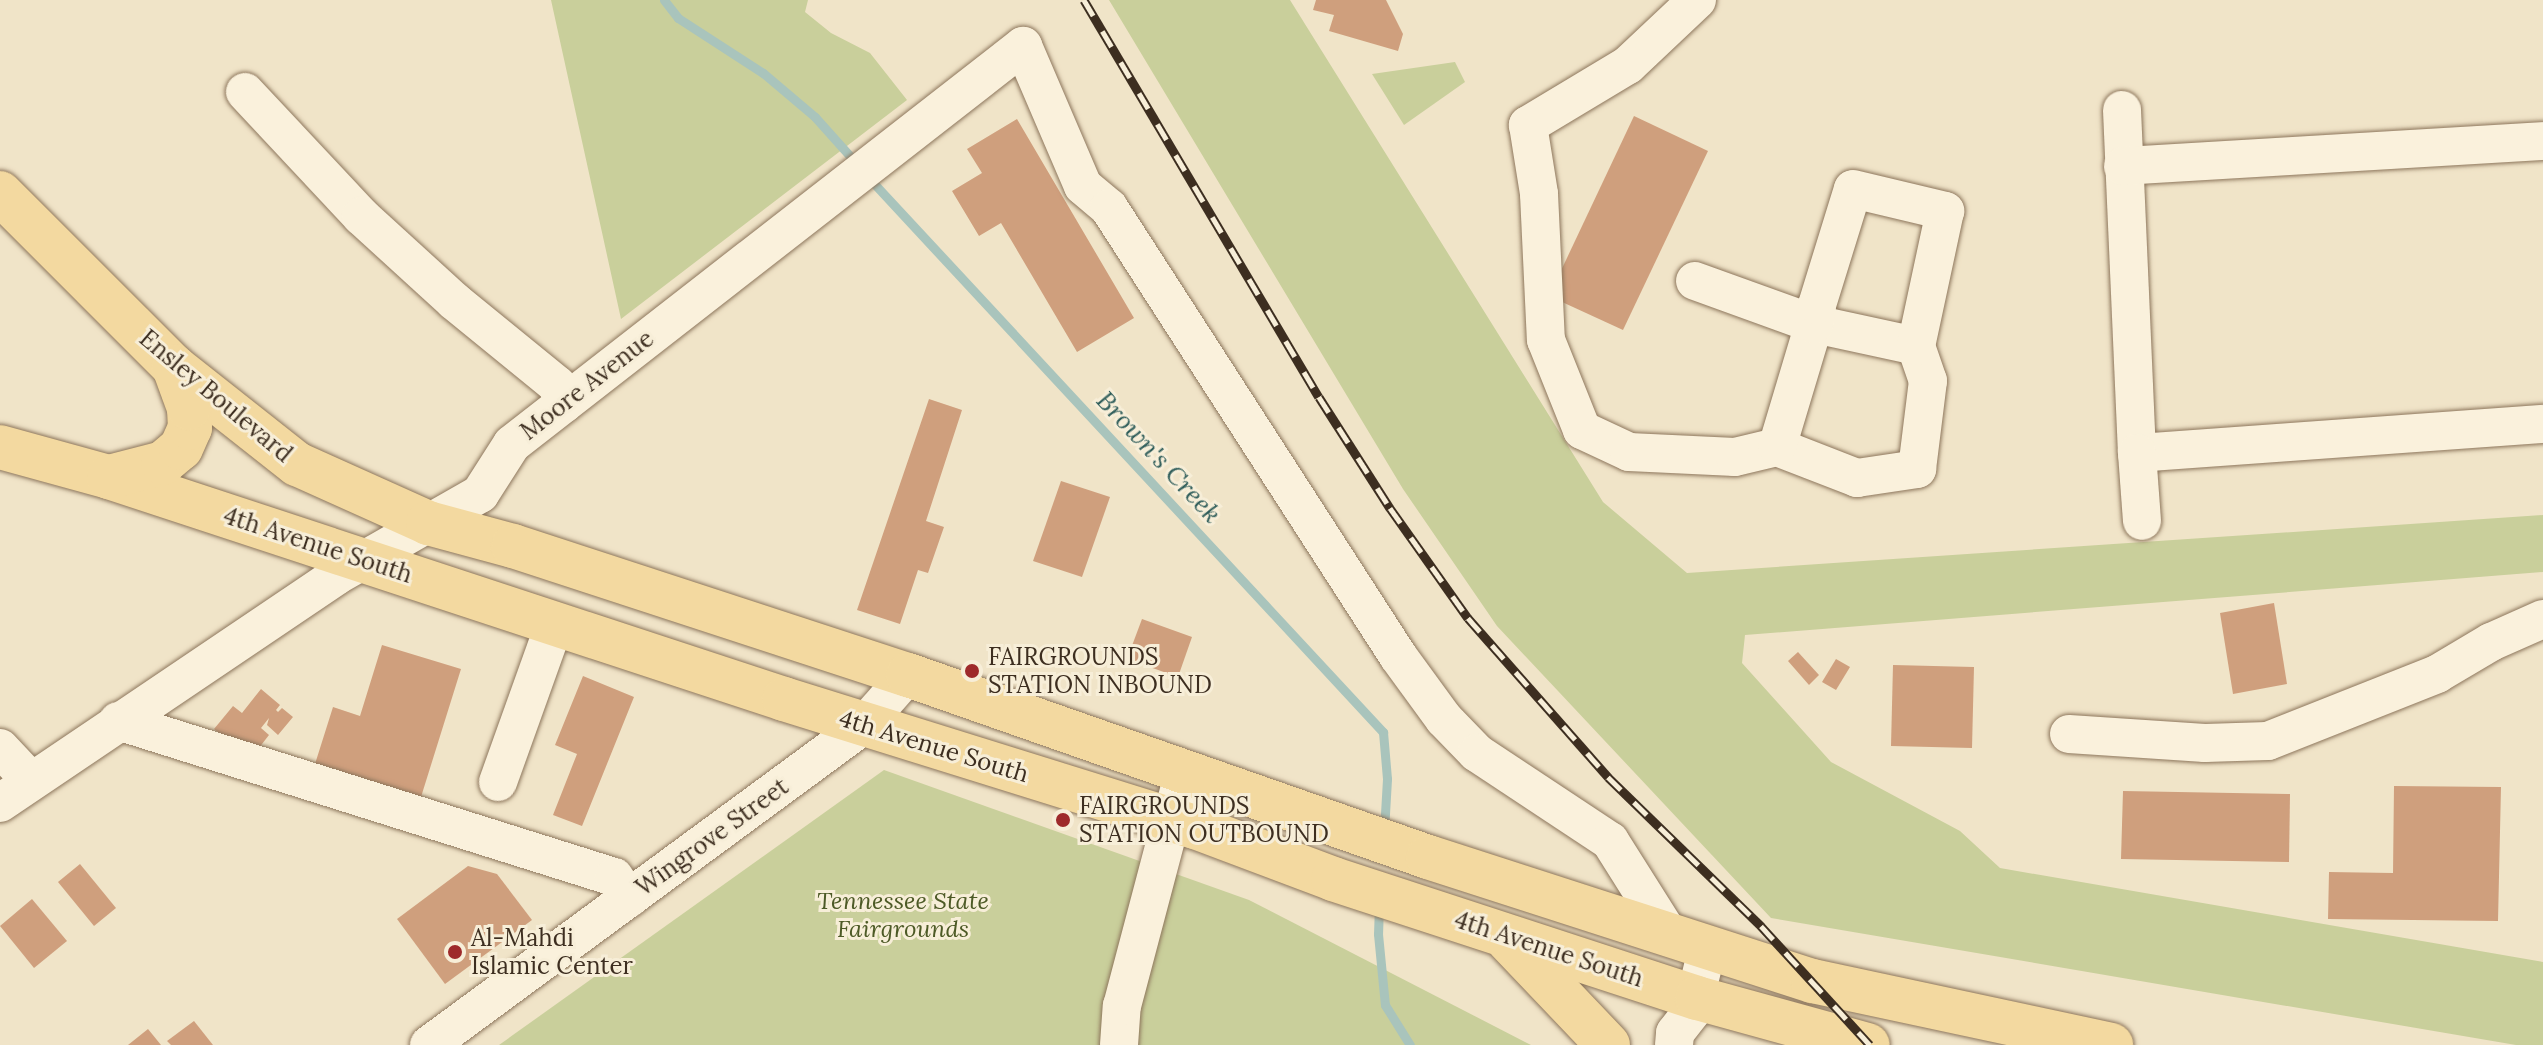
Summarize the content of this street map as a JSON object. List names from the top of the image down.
{
  "streets": {
    "main road": ["Ensley Boulevard", "4th Avenue South"],
    "street": ["Moore Avenue", "Wingrove Street"]
  },
  "crossings": [
    ["Moore Avenue", "Ensley Boulevard"],
    ["Moore Avenue", "4th Avenue South"],
    ["Ensley Boulevard", "4th Avenue South"],
    ["4th Avenue South", "Wingrove Street"]
  ],
  "water": ["Brown's Creek"],
  "parks": ["Tennessee State Fairgrounds"],
  "places": ["FAIRGROUNDS STATION INBOUND", "FAIRGROUNDS STATION OUTBOUND", "Al-Mahdi Islamic Center"]
}
